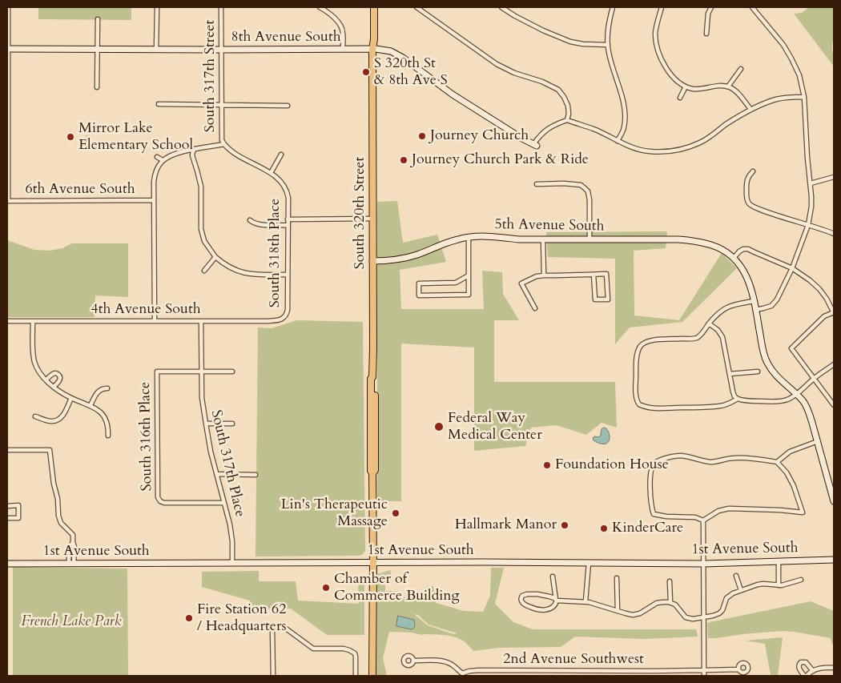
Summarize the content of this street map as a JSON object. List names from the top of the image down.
{
  "streets": {
    "main road": ["South 320th Street"],
    "street": [
      "8th Avenue South",
      "South 317th Street",
      "6th Avenue South",
      "5th Avenue South",
      "South 318th Place",
      "4th Avenue South",
      "South 316th Place",
      "South 317th Place",
      "1st Avenue South",
      "2nd Avenue Southwest"
    ]
  },
  "crossings": [
    ["8th Avenue South", "South 317th Street"],
    ["8th Avenue South", "South 320th Street"],
    ["South 320th Street", "5th Avenue South"],
    ["South 320th Street", "1st Avenue South"],
    ["South 318th Place", "4th Avenue South"],
    ["4th Avenue South", "South 317th Place"],
    ["South 316th Place", "South 317th Place"],
    ["South 317th Place", "1st Avenue South"]
  ],
  "parks": ["French Lake Park"],
  "places": [
    "S 320th St & 8th Ave S",
    "Journey Church",
    "Mirror Lake Elementary School",
    "Journey Church Park & Ride",
    "Federal Way Medical Center",
    "Foundation House",
    "Lin's Therapeutic Massage",
    "Hallmark Manor",
    "KinderCare",
    "Chamber of Commerce Building",
    "Fire Station 62 / Headquarters"
  ]
}
